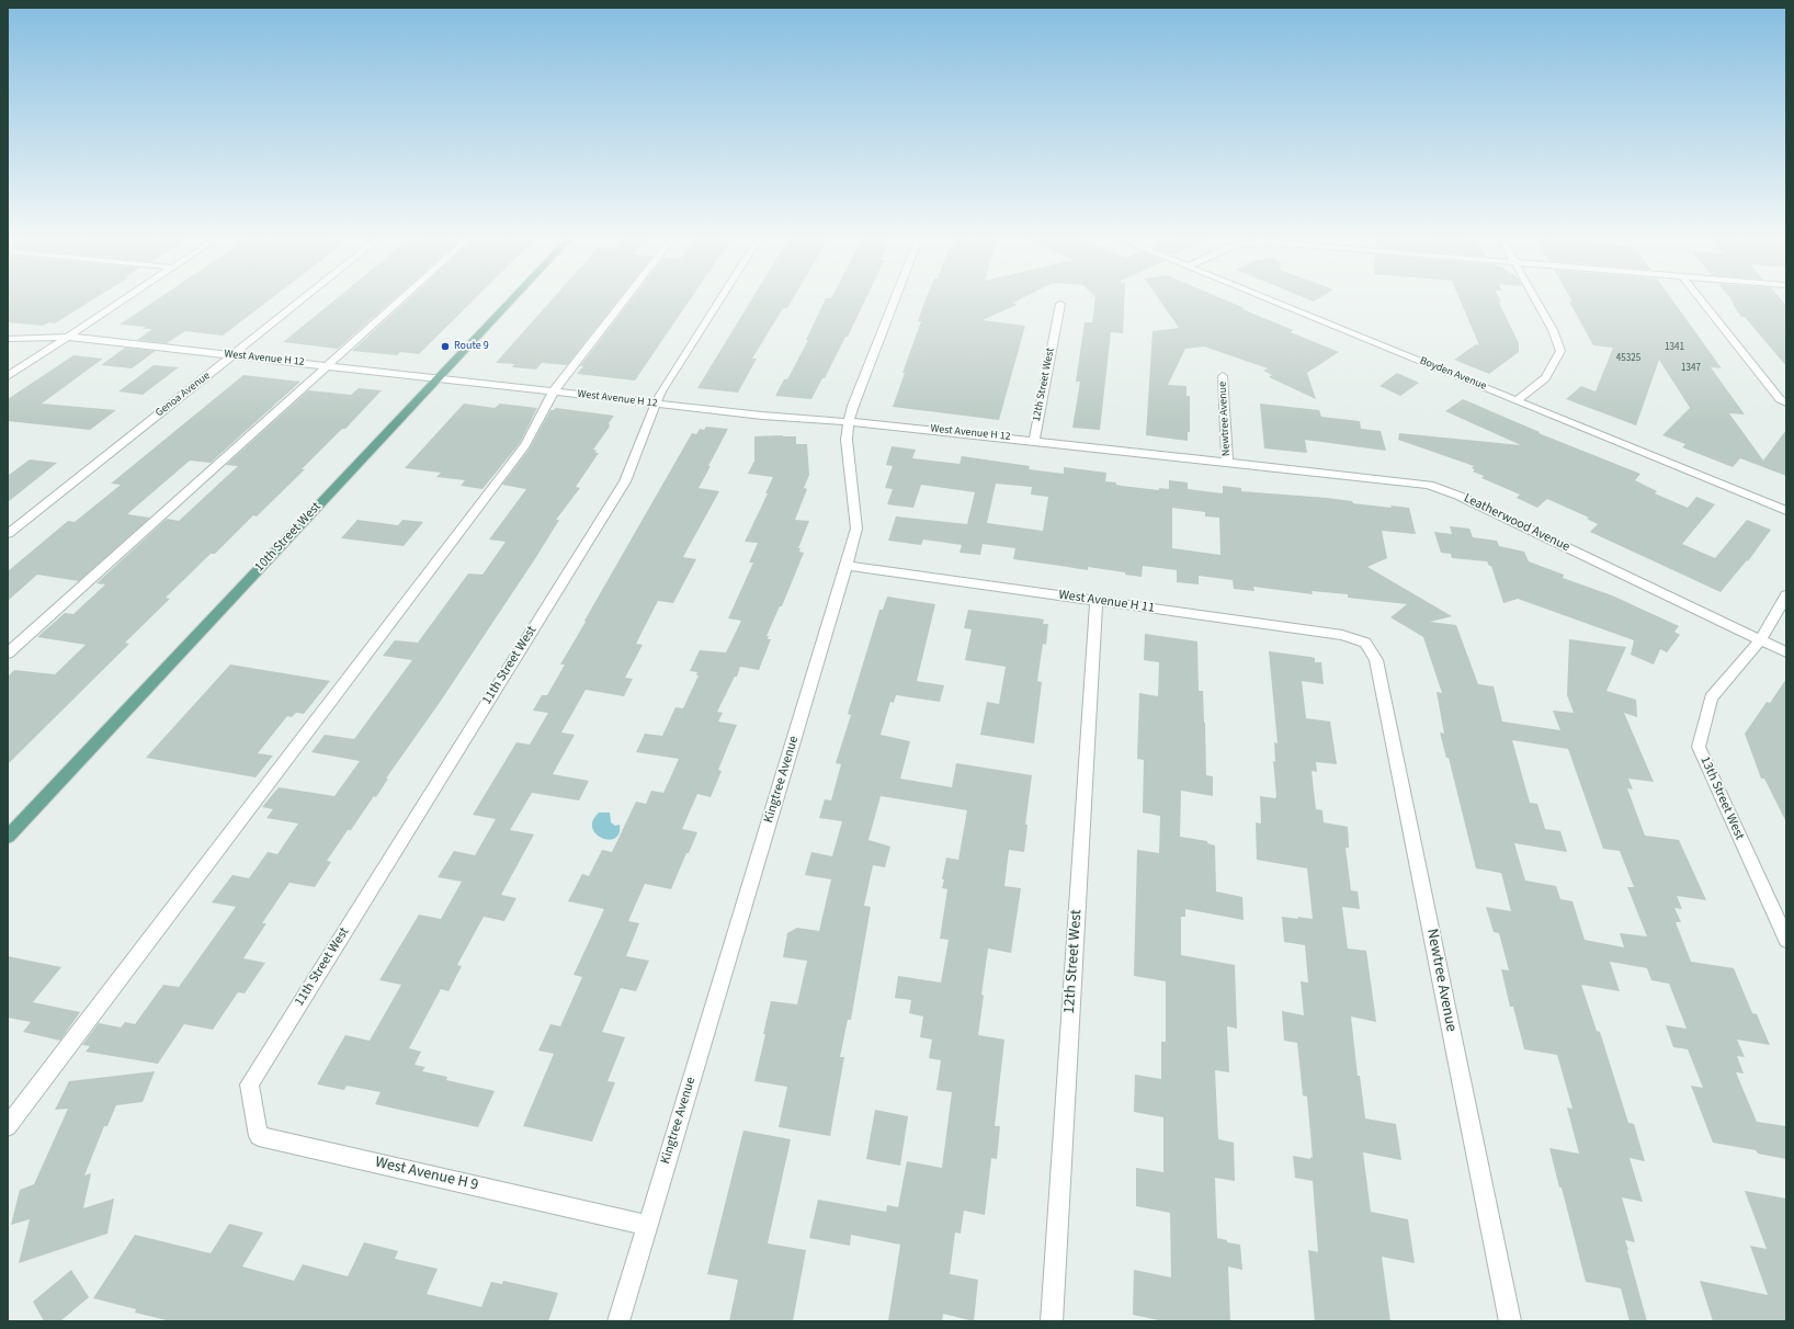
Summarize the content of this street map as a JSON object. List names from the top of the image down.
{
  "streets": {
    "main road": ["10th Street West"],
    "street": [
      "West Avenue H 12",
      "Boyden Avenue",
      "12th Street West",
      "Genoa Avenue",
      "Newtree Avenue",
      "Leatherwood Avenue",
      "West Avenue H 11",
      "11th Street West",
      "Kingtree Avenue",
      "13th Street West",
      "West Avenue H 9"
    ]
  },
  "crossings": [
    ["West Avenue H 12", "12th Street West"],
    ["West Avenue H 12", "Genoa Avenue"],
    ["West Avenue H 12", "Newtree Avenue"],
    ["West Avenue H 12", "Leatherwood Avenue"],
    ["West Avenue H 12", "10th Street West"],
    ["West Avenue H 12", "11th Street West"],
    ["West Avenue H 12", "Kingtree Avenue"],
    ["12th Street West", "West Avenue H 11"],
    ["Newtree Avenue", "Leatherwood Avenue"],
    ["Newtree Avenue", "West Avenue H 11"],
    ["Leatherwood Avenue", "13th Street West"],
    ["West Avenue H 11", "Kingtree Avenue"],
    ["11th Street West", "West Avenue H 9"],
    ["Kingtree Avenue", "West Avenue H 9"]
  ],
  "places": ["Route 9"],
  "house_numbers": ["1341", "45325", "1347"]
}
